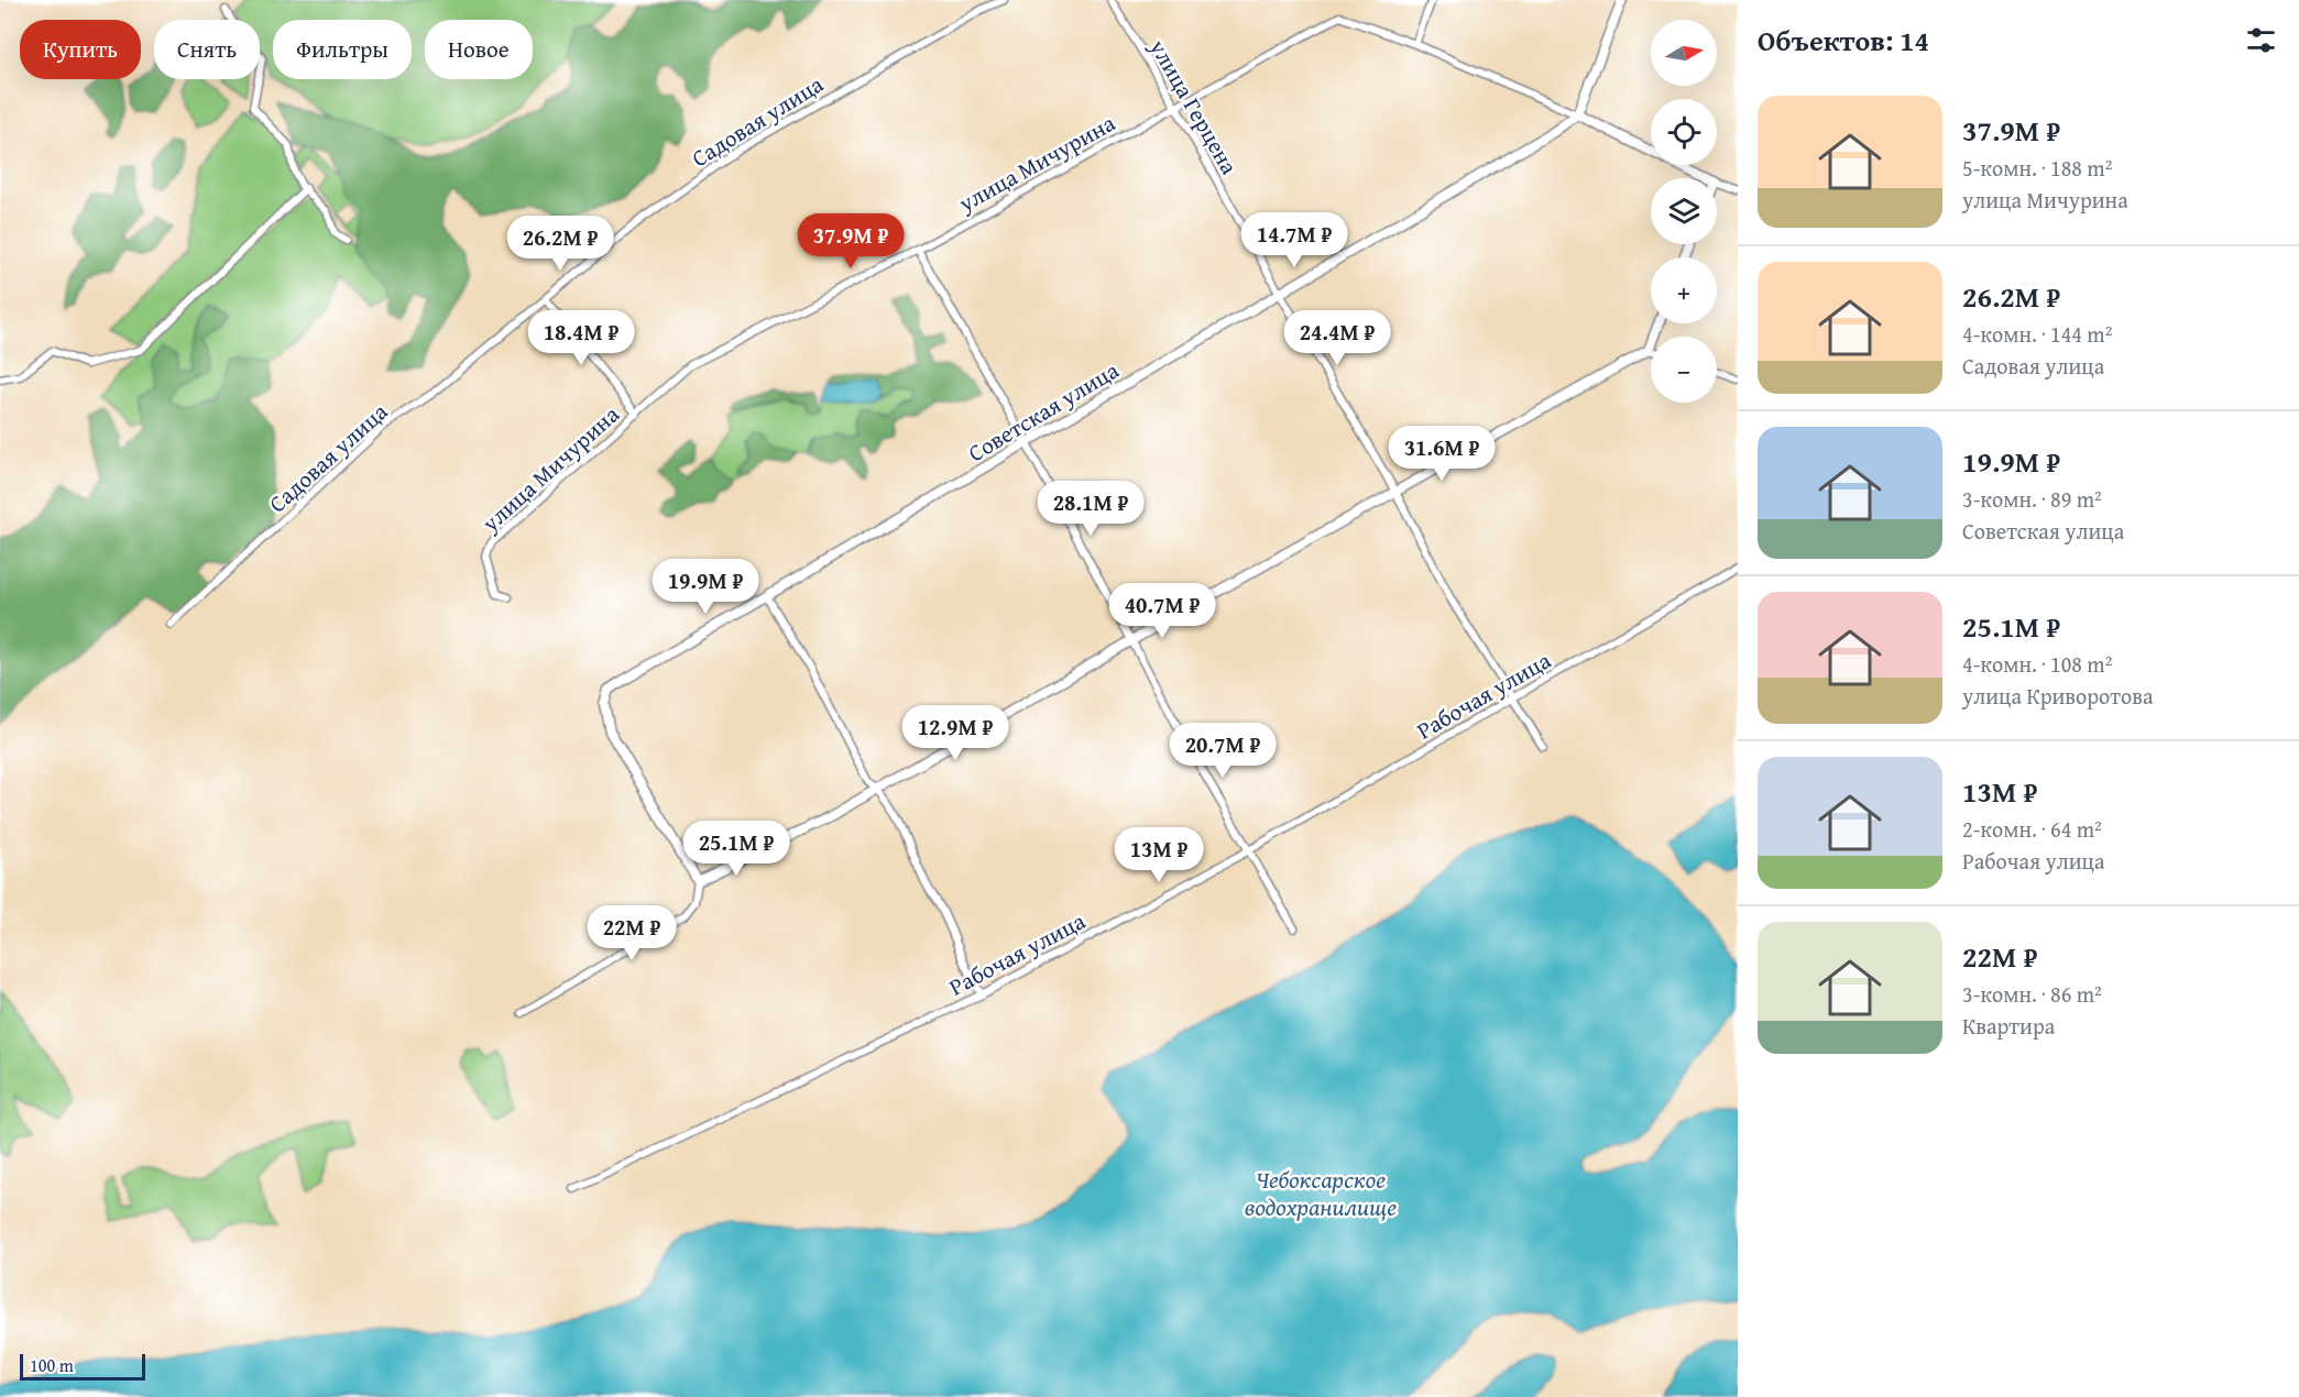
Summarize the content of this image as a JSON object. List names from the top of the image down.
{
  "streets": {
    "street": [
      "улица Герцена",
      "Садовая улица",
      "улица Мичурина",
      "Советская улица",
      "Рабочая улица"
    ]
  },
  "crossings": [
    ["улица Герцена", "улица Мичурина"],
    ["улица Герцена", "Советская улица"],
    ["улица Герцена", "Рабочая улица"]
  ],
  "water": ["Чебоксарское водохранилище"],
  "scale_bar": "100 m",
  "north": "right",
  "page": {
    "heading": "Объектов: 14",
    "map_buttons": ["+", "−"],
    "chip": [
      "Купить",
      "Снять",
      "Фильтры",
      "Новое"
    ],
    "list": [
      {
        "name": "37.9M ₽",
        "note": "5-комн. · 188 m² · улица Мичурина"
      },
      {
        "name": "26.2M ₽",
        "note": "4-комн. · 144 m² · Садовая улица"
      },
      {
        "name": "19.9M ₽",
        "note": "3-комн. · 89 m² · Советская улица"
      },
      {
        "name": "25.1M ₽",
        "note": "4-комн. · 108 m² · улица Криворотова"
      },
      {
        "name": "13M ₽",
        "note": "2-комн. · 64 m² · Рабочая улица"
      },
      {
        "name": "22M ₽",
        "note": "3-комн. · 86 m² · Квартира"
      }
    ],
    "price": [
      "14.7M ₽",
      "37.9M ₽",
      "26.2M ₽",
      "18.4M ₽",
      "24.4M ₽",
      "31.6M ₽",
      "28.1M ₽",
      "19.9M ₽",
      "40.7M ₽",
      "12.9M ₽",
      "20.7M ₽",
      "25.1M ₽",
      "13M ₽",
      "22M ₽"
    ],
    "scale": "100 m"
  }
}
